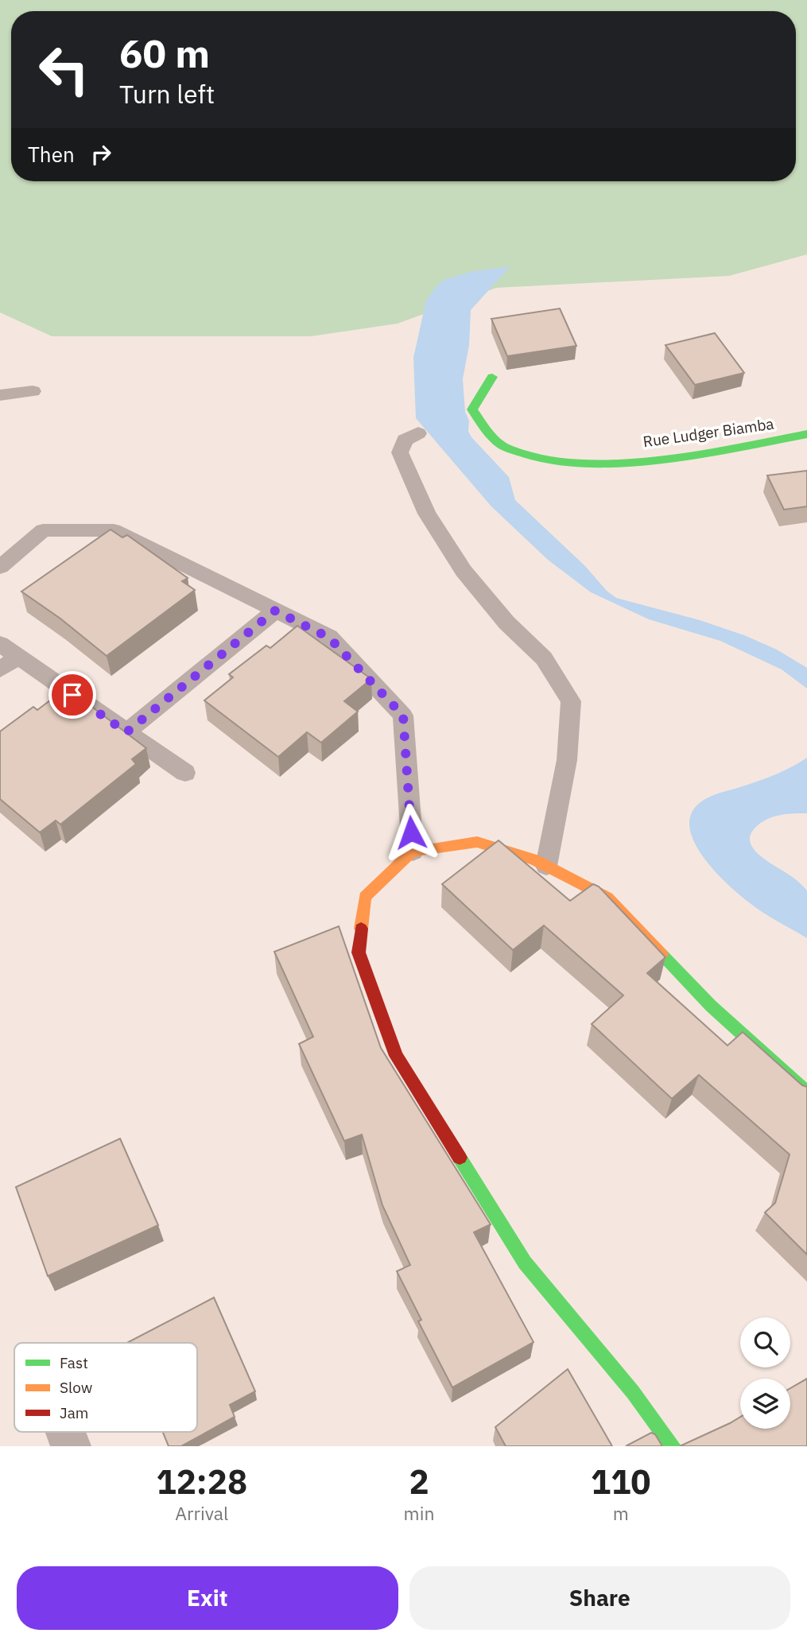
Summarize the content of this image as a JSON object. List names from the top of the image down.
{
  "streets": {
    "street": ["Rue Ludger Biamba"]
  },
  "legend": ["Fast", "Slow", "Jam"],
  "page": {
    "turn": ["60 m", "Turn left"],
    "then": "Then",
    "eta": [
      "12:28",
      "Arrival",
      "2",
      "min",
      "110",
      "m"
    ],
    "buttons": ["Exit", "Share"]
  }
}
